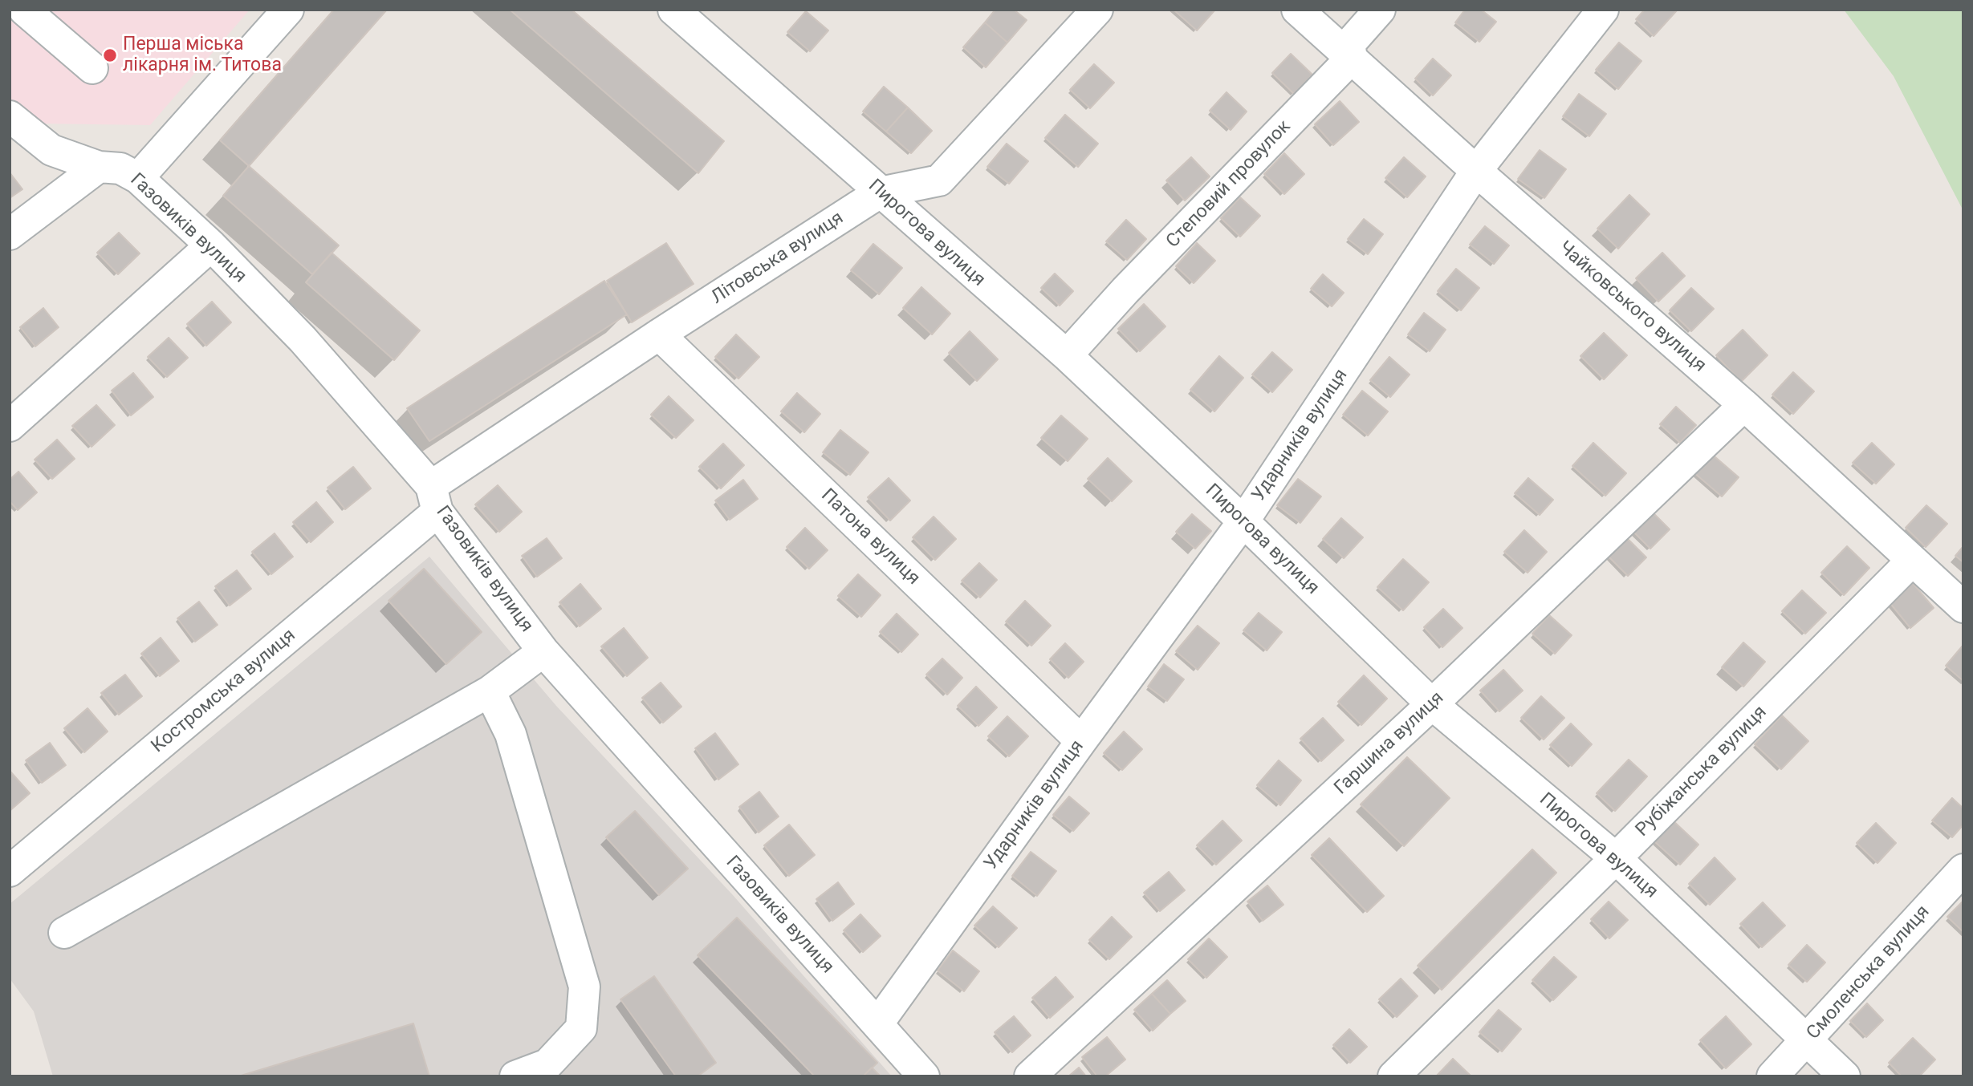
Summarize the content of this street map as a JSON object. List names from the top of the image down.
{
  "streets": {
    "street": [
      "Степовий провулок",
      "Газовиків вулиця",
      "Пирогова вулиця",
      "Літовська вулиця",
      "Чайковського вулиця",
      "Ударників вулиця",
      "Патона вулиця",
      "Костромська вулиця",
      "Гаршина вулиця",
      "Рубіжанська вулиця",
      "Смоленська вулиця"
    ]
  },
  "crossings": [
    ["Степовий провулок", "Пирогова вулиця"],
    ["Степовий провулок", "Чайковського вулиця"],
    ["Газовиків вулиця", "Літовська вулиця"],
    ["Газовиків вулиця", "Ударників вулиця"],
    ["Газовиків вулиця", "Костромська вулиця"],
    ["Пирогова вулиця", "Літовська вулиця"],
    ["Пирогова вулиця", "Ударників вулиця"],
    ["Пирогова вулиця", "Гаршина вулиця"],
    ["Пирогова вулиця", "Рубіжанська вулиця"],
    ["Пирогова вулиця", "Смоленська вулиця"],
    ["Літовська вулиця", "Патона вулиця"],
    ["Літовська вулиця", "Костромська вулиця"],
    ["Чайковського вулиця", "Ударників вулиця"],
    ["Чайковського вулиця", "Гаршина вулиця"],
    ["Чайковського вулиця", "Рубіжанська вулиця"],
    ["Ударників вулиця", "Патона вулиця"]
  ],
  "places": ["Перша міська лікарня ім. Титова"]
}
